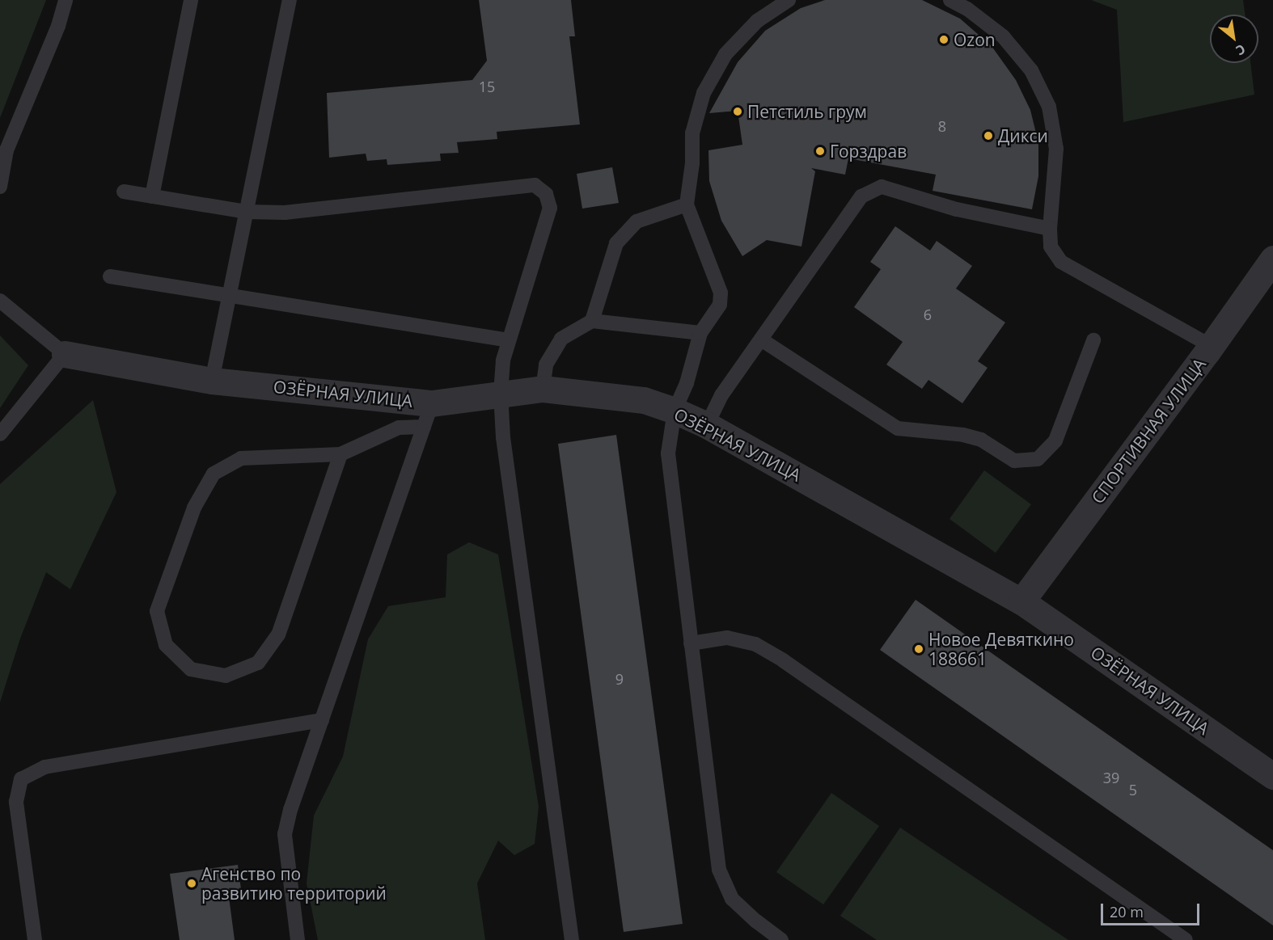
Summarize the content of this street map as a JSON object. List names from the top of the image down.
{
  "streets": {
    "street": ["ОЗЁРНАЯ УЛИЦА", "СПОРТИВНАЯ УЛИЦА"]
  },
  "crossings": [
    ["ОЗЁРНАЯ УЛИЦА", "СПОРТИВНАЯ УЛИЦА"]
  ],
  "places": [
    "Ozon",
    "Петстиль грум",
    "Дикси",
    "Горздрав",
    "Новое Девяткино 188661",
    "Агенство по развитию территорий"
  ],
  "house_numbers": [
    "15",
    "8",
    "6",
    "9",
    "39",
    "5"
  ],
  "scale_bar": "20 m",
  "north": "bottom right"
}
